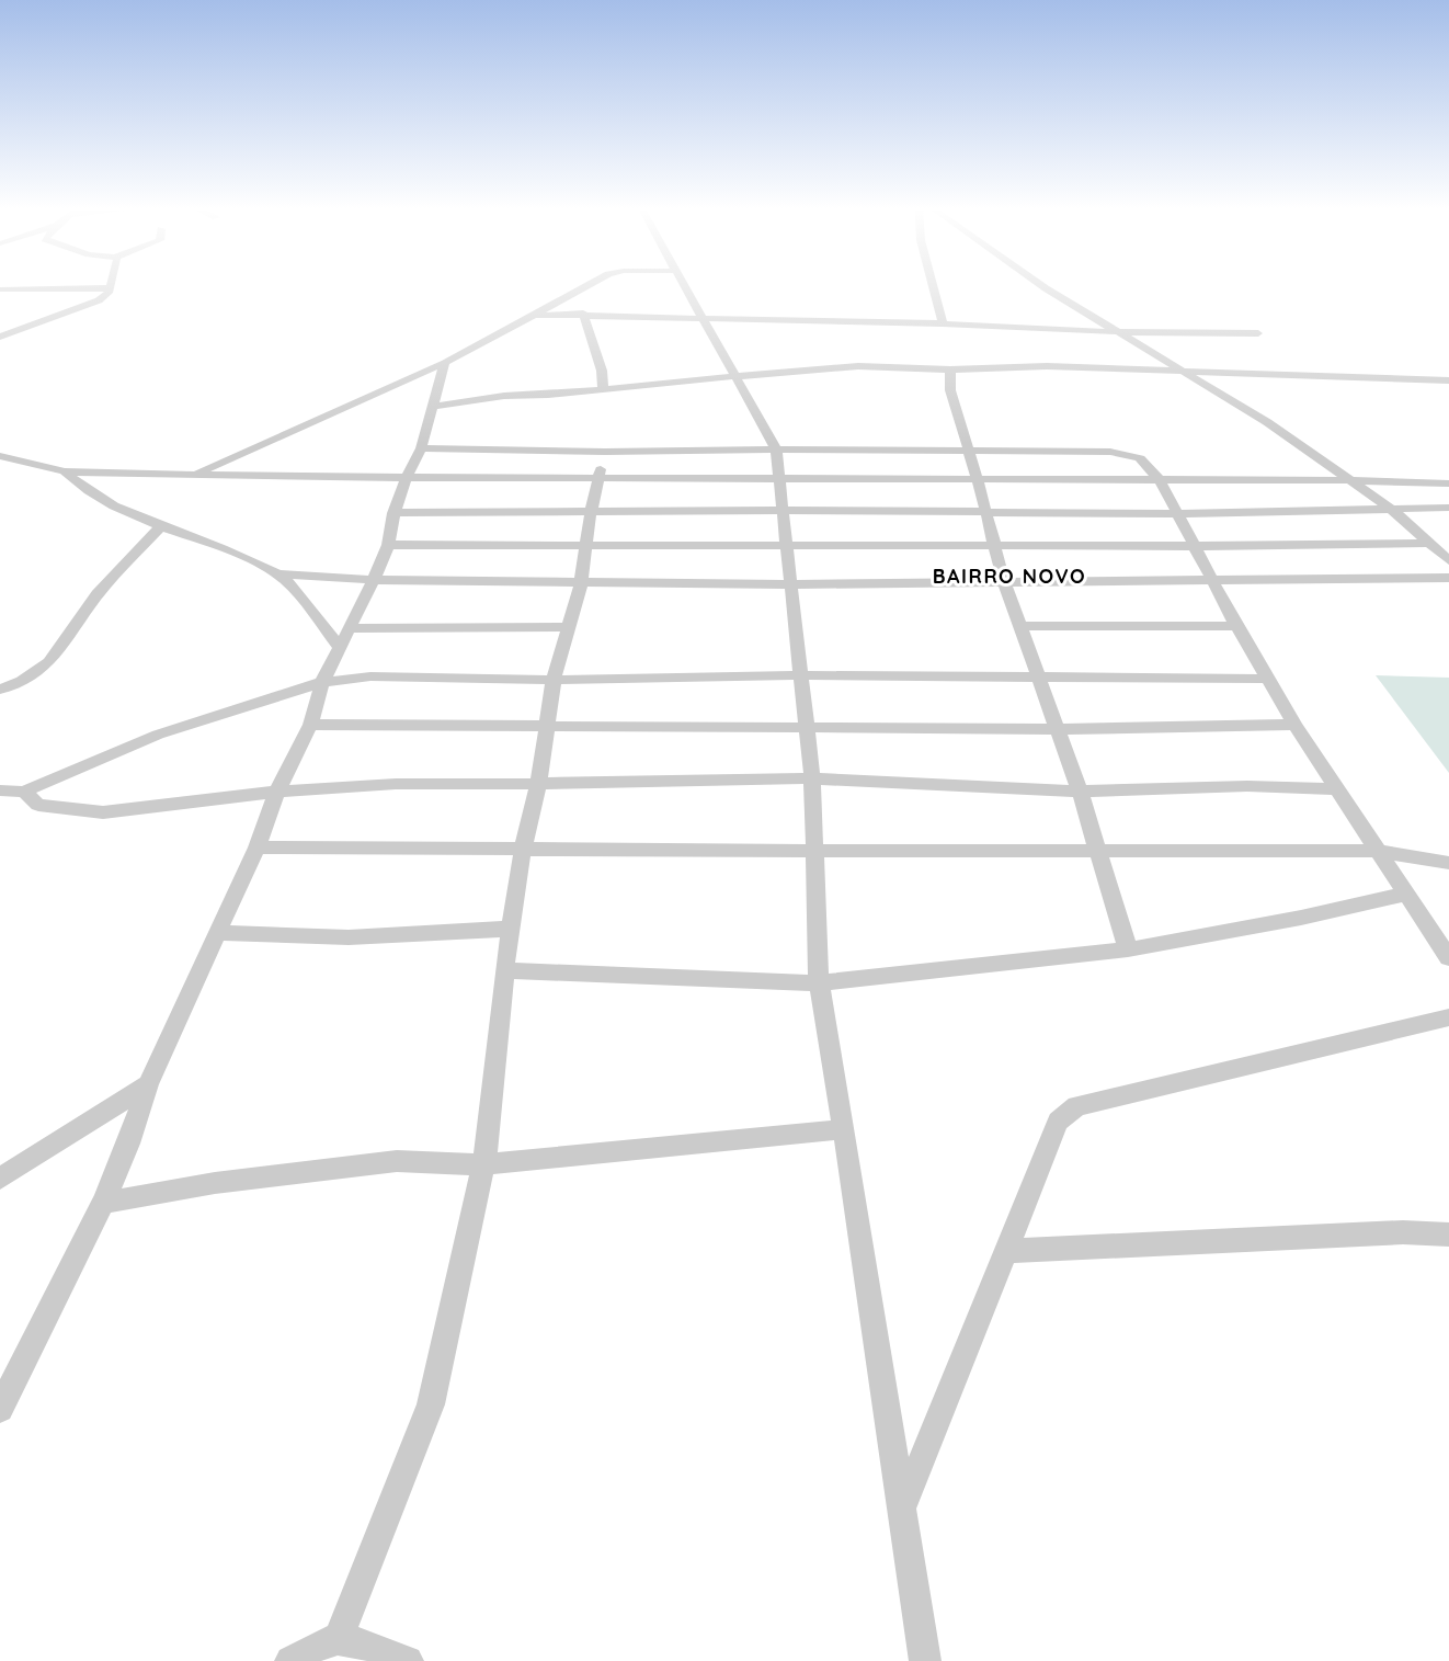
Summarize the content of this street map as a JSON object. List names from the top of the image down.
{
  "districts": ["BAIRRO NOVO"]
}
